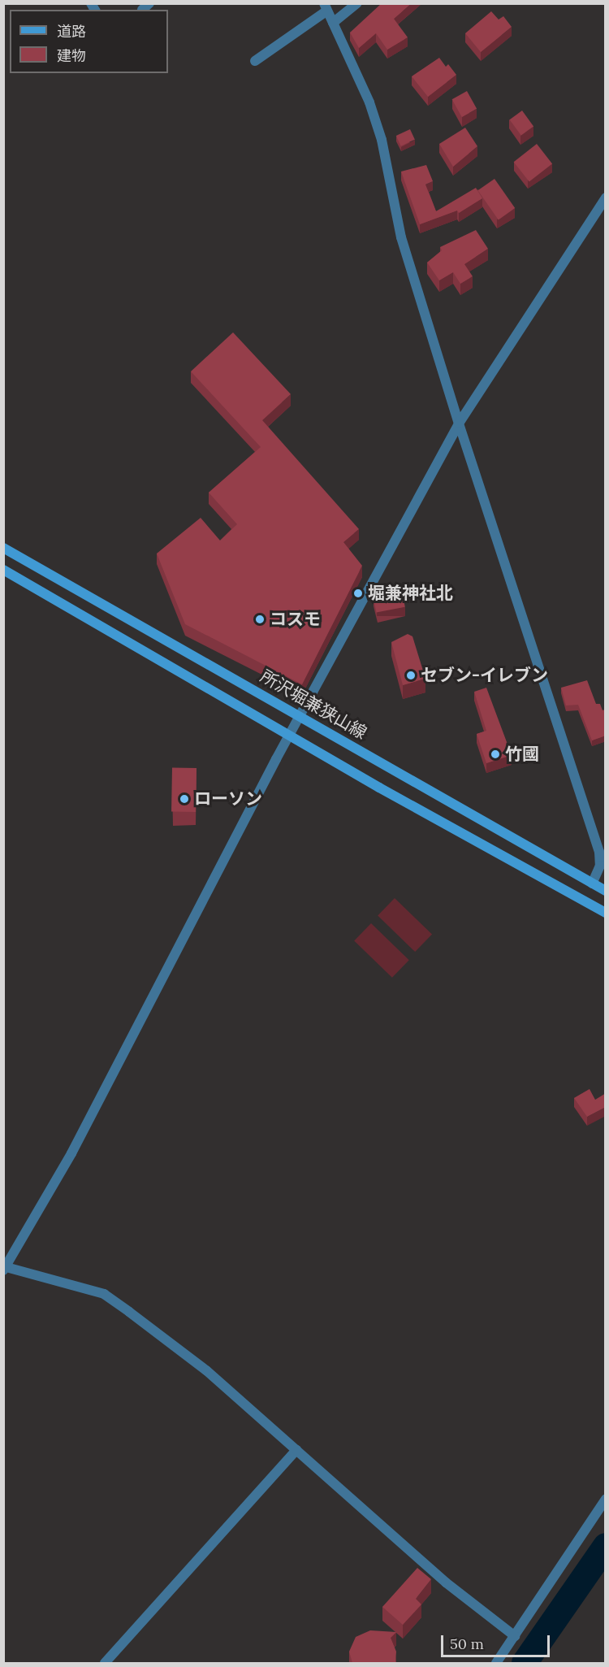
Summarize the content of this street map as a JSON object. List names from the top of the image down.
{
  "streets": {
    "main road": ["所沢堀兼狭山線"]
  },
  "places": [
    "堀兼神社北",
    "コスモ",
    "セブン-イレブン",
    "竹國",
    "ローソン"
  ],
  "legend": ["道路", "建物"],
  "scale_bar": "50 m"
}
